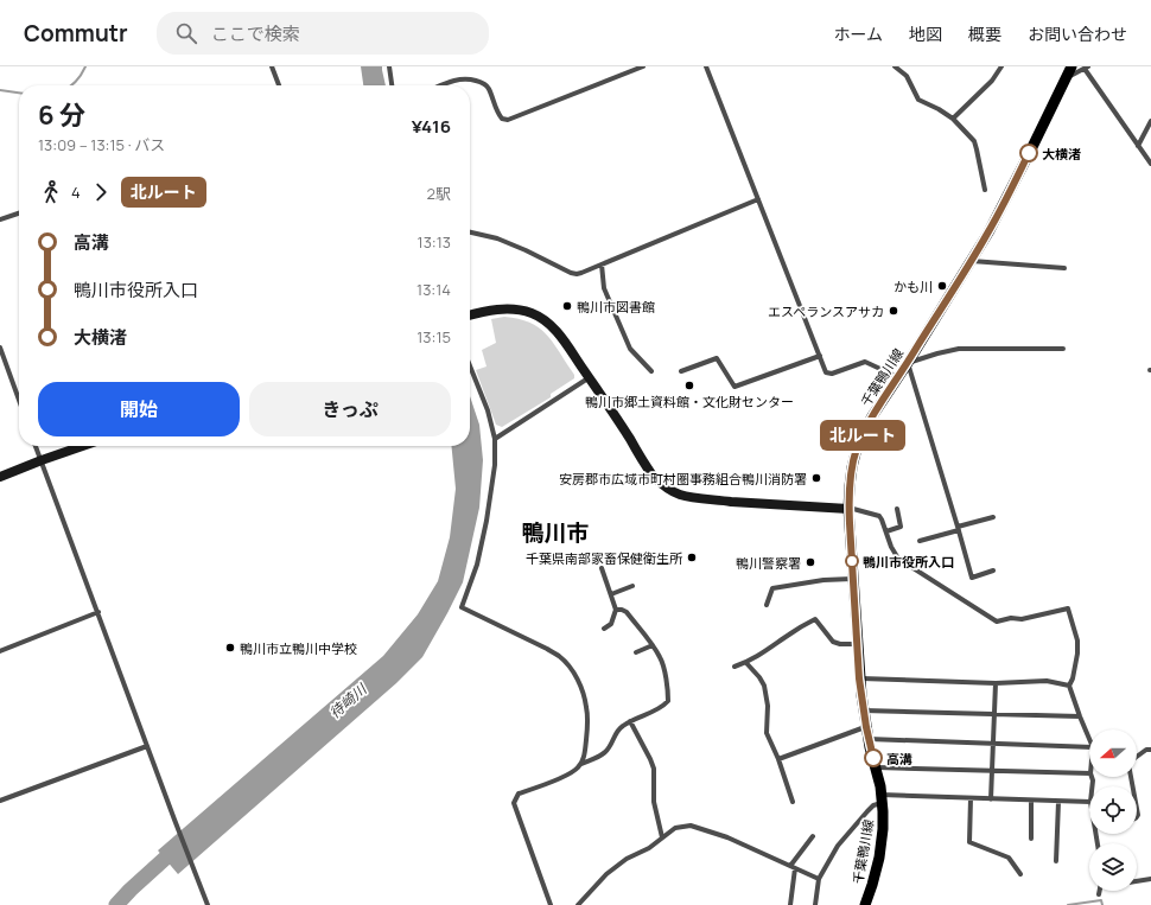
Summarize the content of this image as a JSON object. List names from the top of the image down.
{
  "streets": {
    "main road": ["千葉鴨川線"]
  },
  "districts": ["鴨川市"],
  "water": ["待崎川"],
  "places": [
    "大横渚",
    "かも川",
    "鴨川市図書館",
    "エスペランスアサカ",
    "鴨川市郷土資料館・文化財センター",
    "安房郡市広域市町村圏事務組合鴨川消防署",
    "千葉県南部家畜保健衛生所",
    "鴨川市役所入口",
    "鴨川警察署",
    "鴨川市立鴨川中学校",
    "高溝"
  ],
  "lines": ["bus line 北ルート"],
  "north": "left",
  "page": {
    "header": "Commutr",
    "search": "ここで検索",
    "nav": [
      "ホーム",
      "地図",
      "概要",
      "お問い合わせ"
    ],
    "on_map": "北ルート",
    "heading": ["6 分", "13:09 – 13:15 · バス", "¥416"],
    "legs": ["4", "北ルート", "2駅"],
    "list": [
      {
        "name": "高溝",
        "value": "13:13"
      },
      {
        "name": "鴨川市役所入口",
        "value": "13:14"
      },
      {
        "name": "大横渚",
        "value": "13:15"
      }
    ],
    "buttons": ["開始", "きっぷ"]
  }
}
